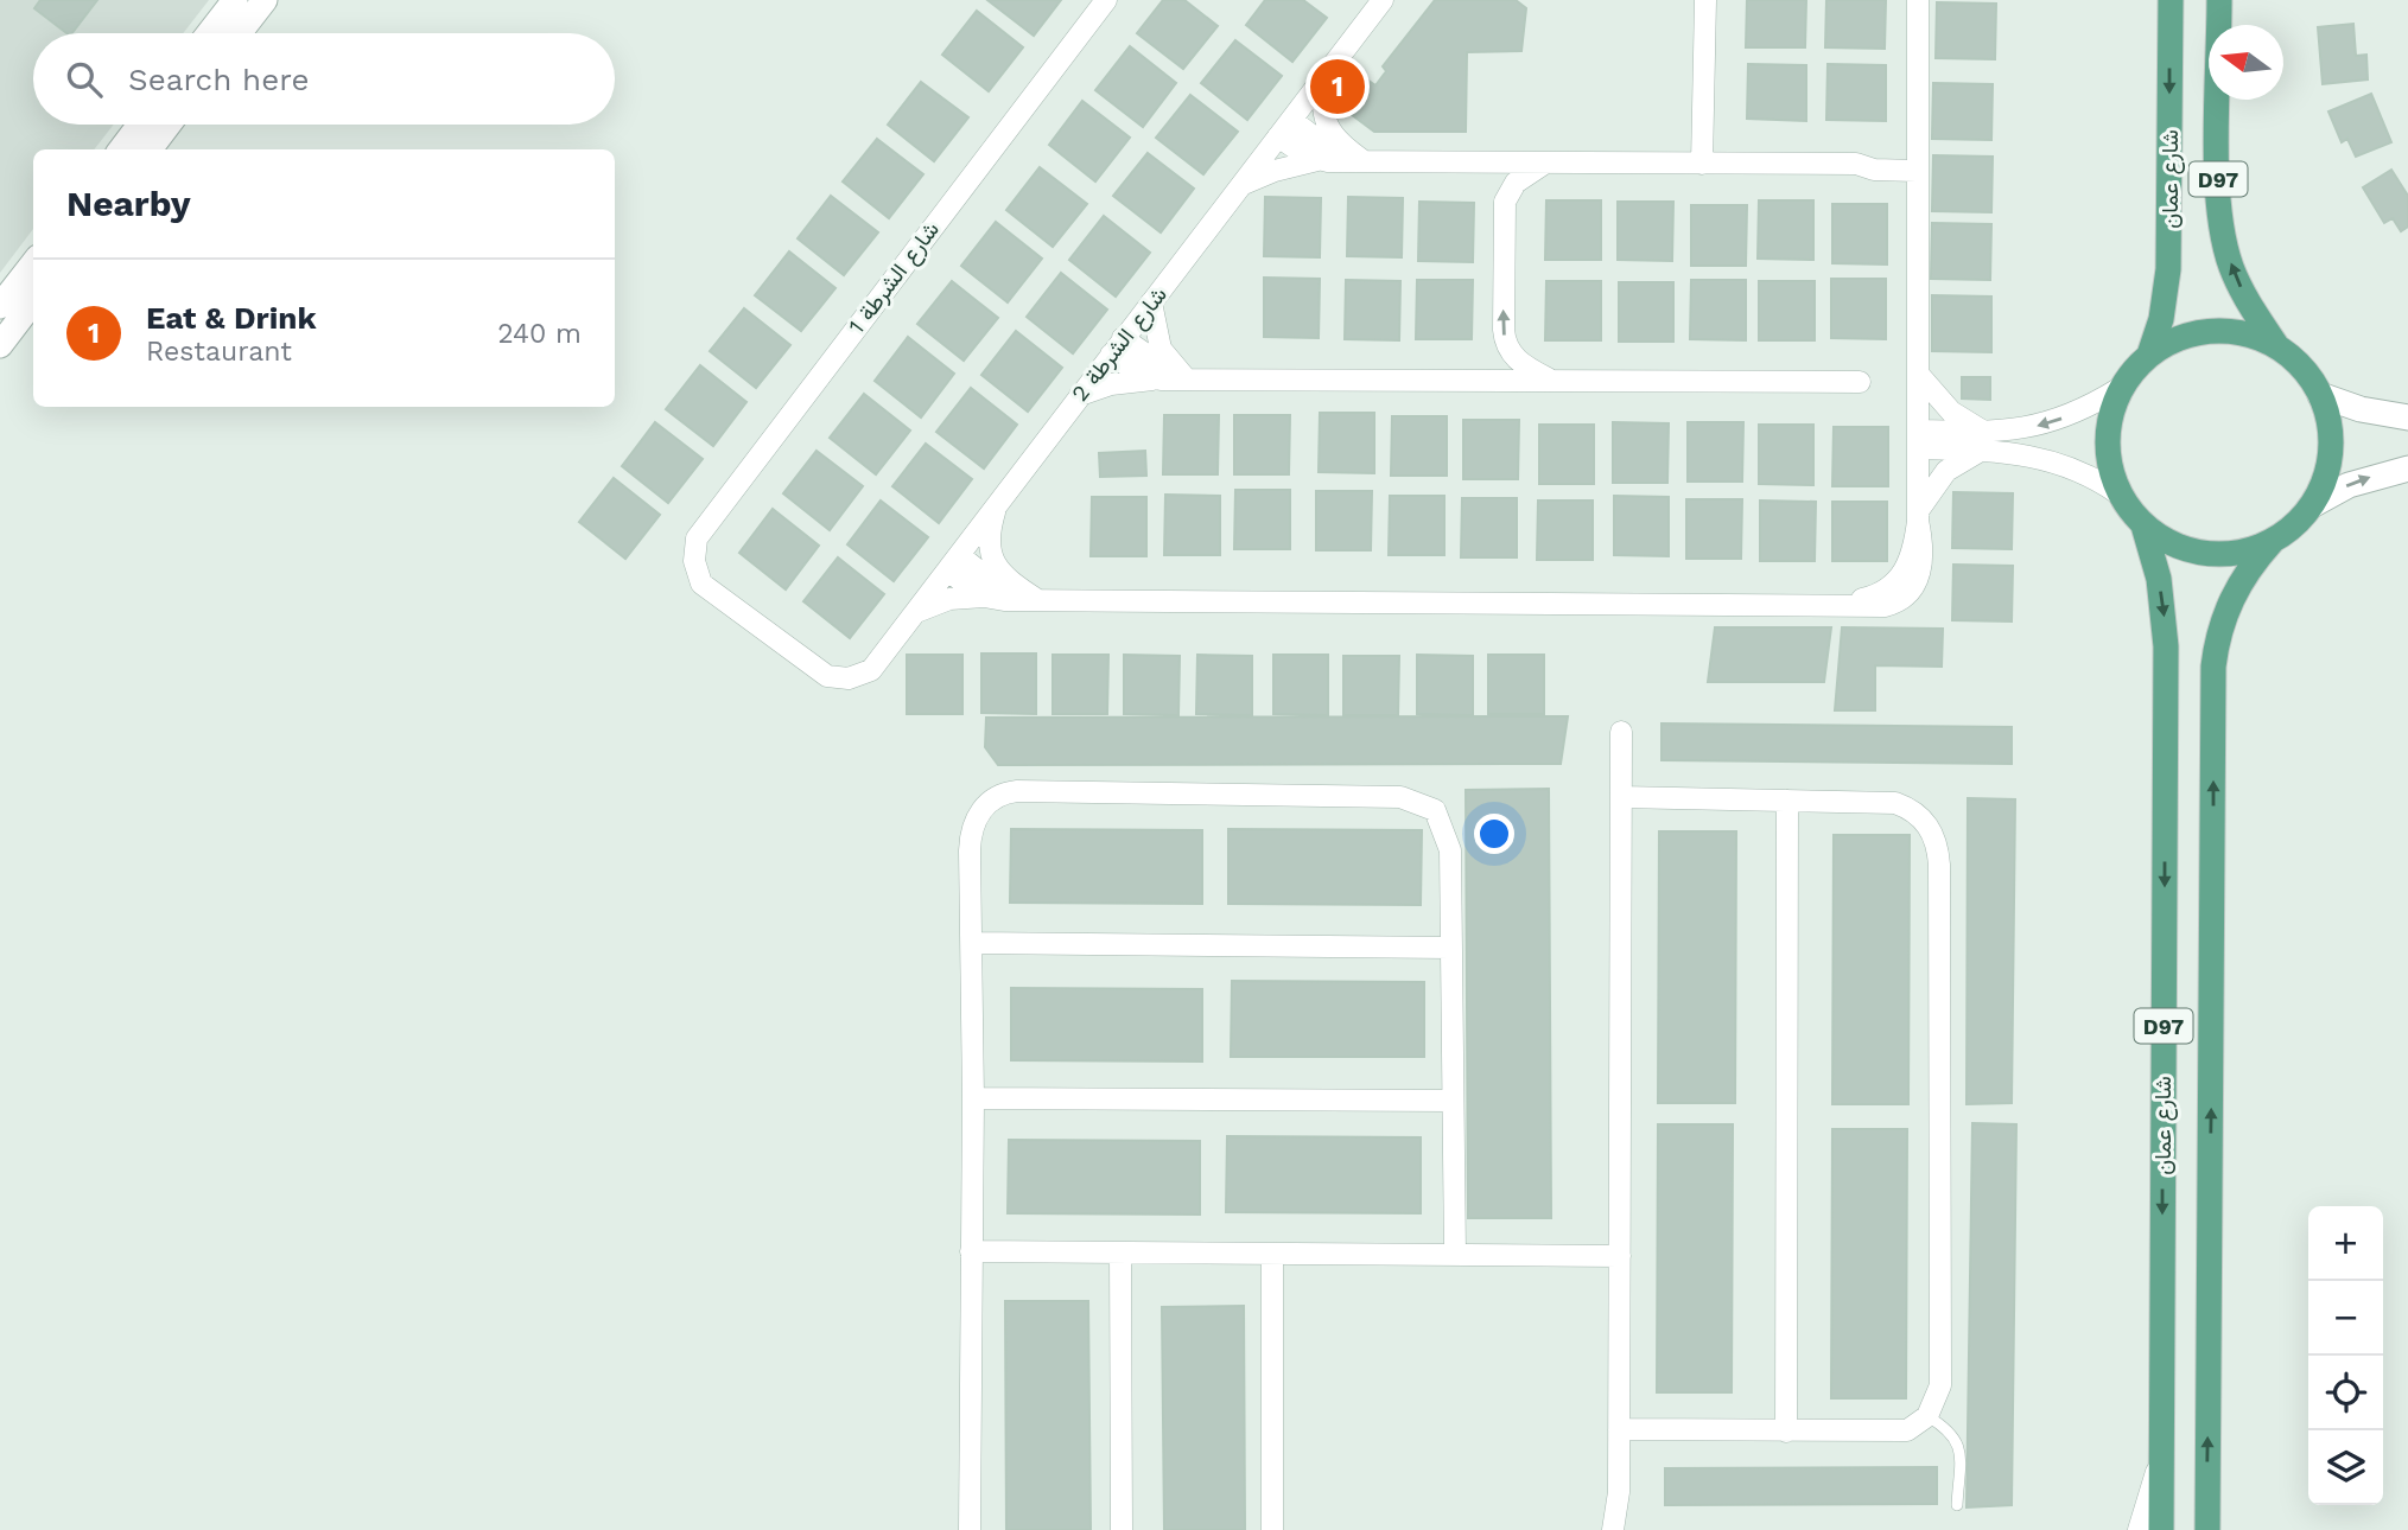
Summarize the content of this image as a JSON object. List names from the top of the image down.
{
  "streets": {
    "main road": ["شارع عمان", "D97"],
    "street": ["شارع الشرطة 1", "شارع الشرطة 2"]
  },
  "crossings": [
    ["شارع عمان", "D97"],
    ["شارع الشرطة 1", "شارع الشرطة 2"]
  ],
  "north": "left",
  "page": {
    "search": "Search here",
    "pins": "1",
    "heading": "Nearby",
    "list": [
      {
        "mark": "1",
        "name": "Eat & Drink",
        "note": "Restaurant",
        "value": "240 m"
      }
    ],
    "map_buttons": ["+", "−"]
  }
}
